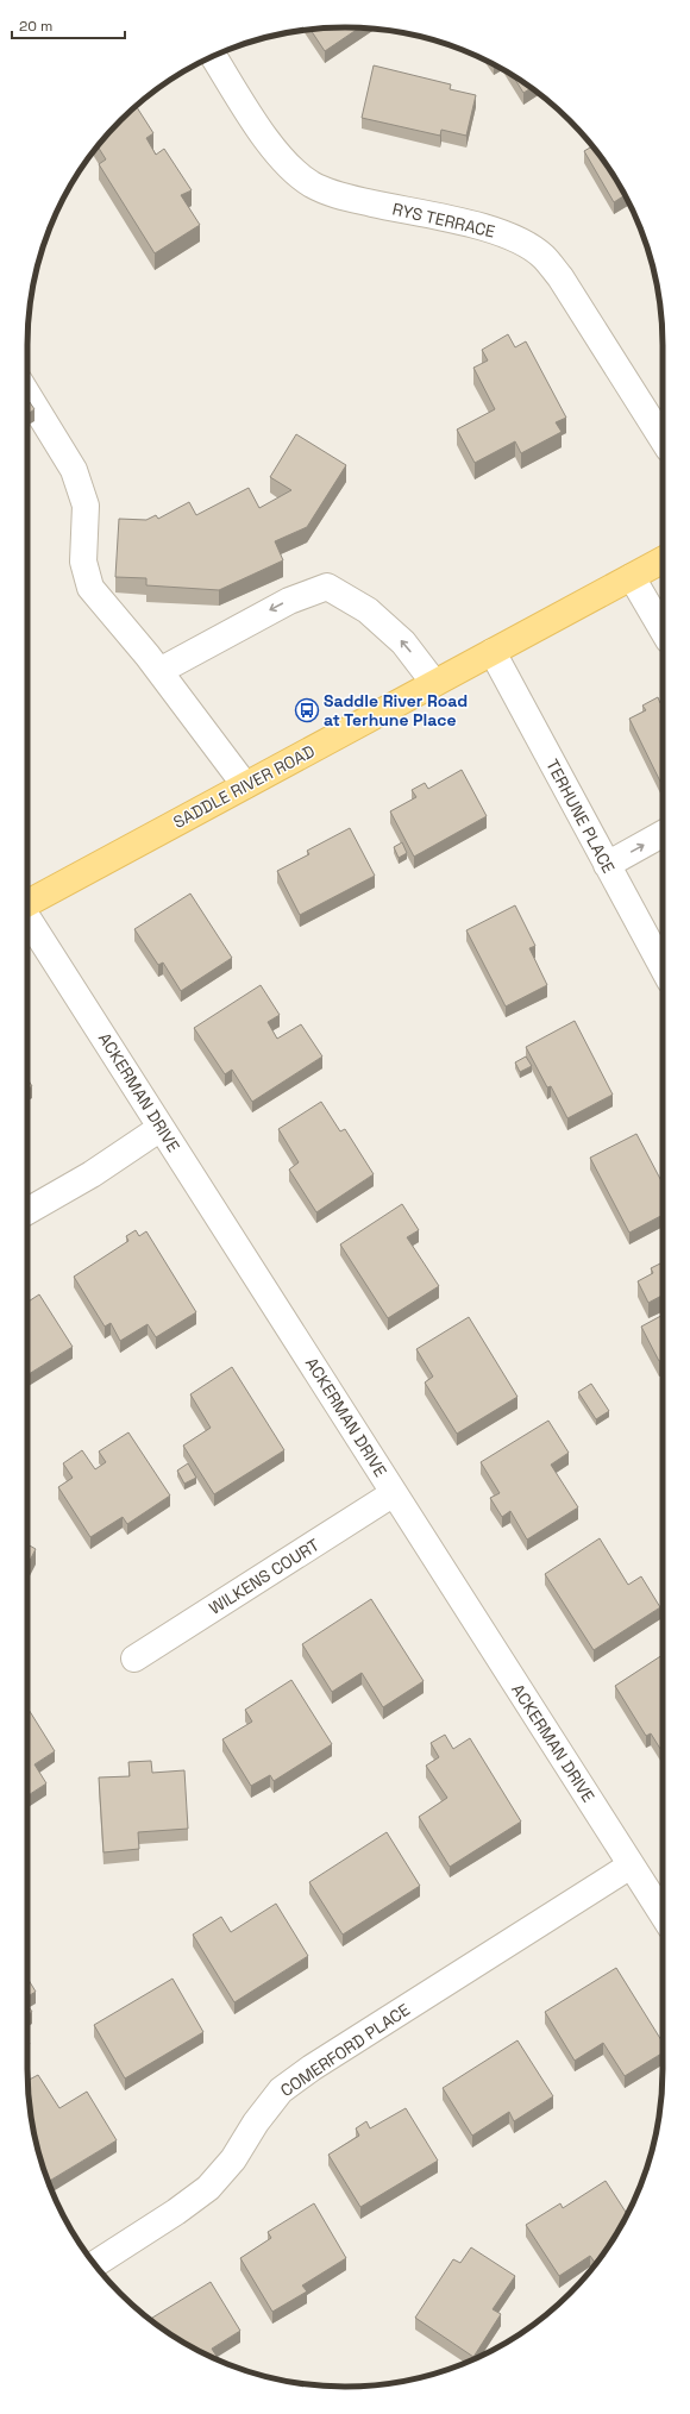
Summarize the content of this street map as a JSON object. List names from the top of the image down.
{
  "streets": {
    "main road": ["SADDLE RIVER ROAD"],
    "street": [
      "RYS TERRACE",
      "TERHUNE PLACE",
      "ACKERMAN DRIVE",
      "WILKENS COURT",
      "COMERFORD PLACE"
    ]
  },
  "crossings": [
    ["SADDLE RIVER ROAD", "TERHUNE PLACE"],
    ["ACKERMAN DRIVE", "WILKENS COURT"],
    ["ACKERMAN DRIVE", "COMERFORD PLACE"]
  ],
  "places": {
    "bus stop": ["Saddle River Road at Terhune Place"]
  },
  "scale_bar": "20 m"
}
